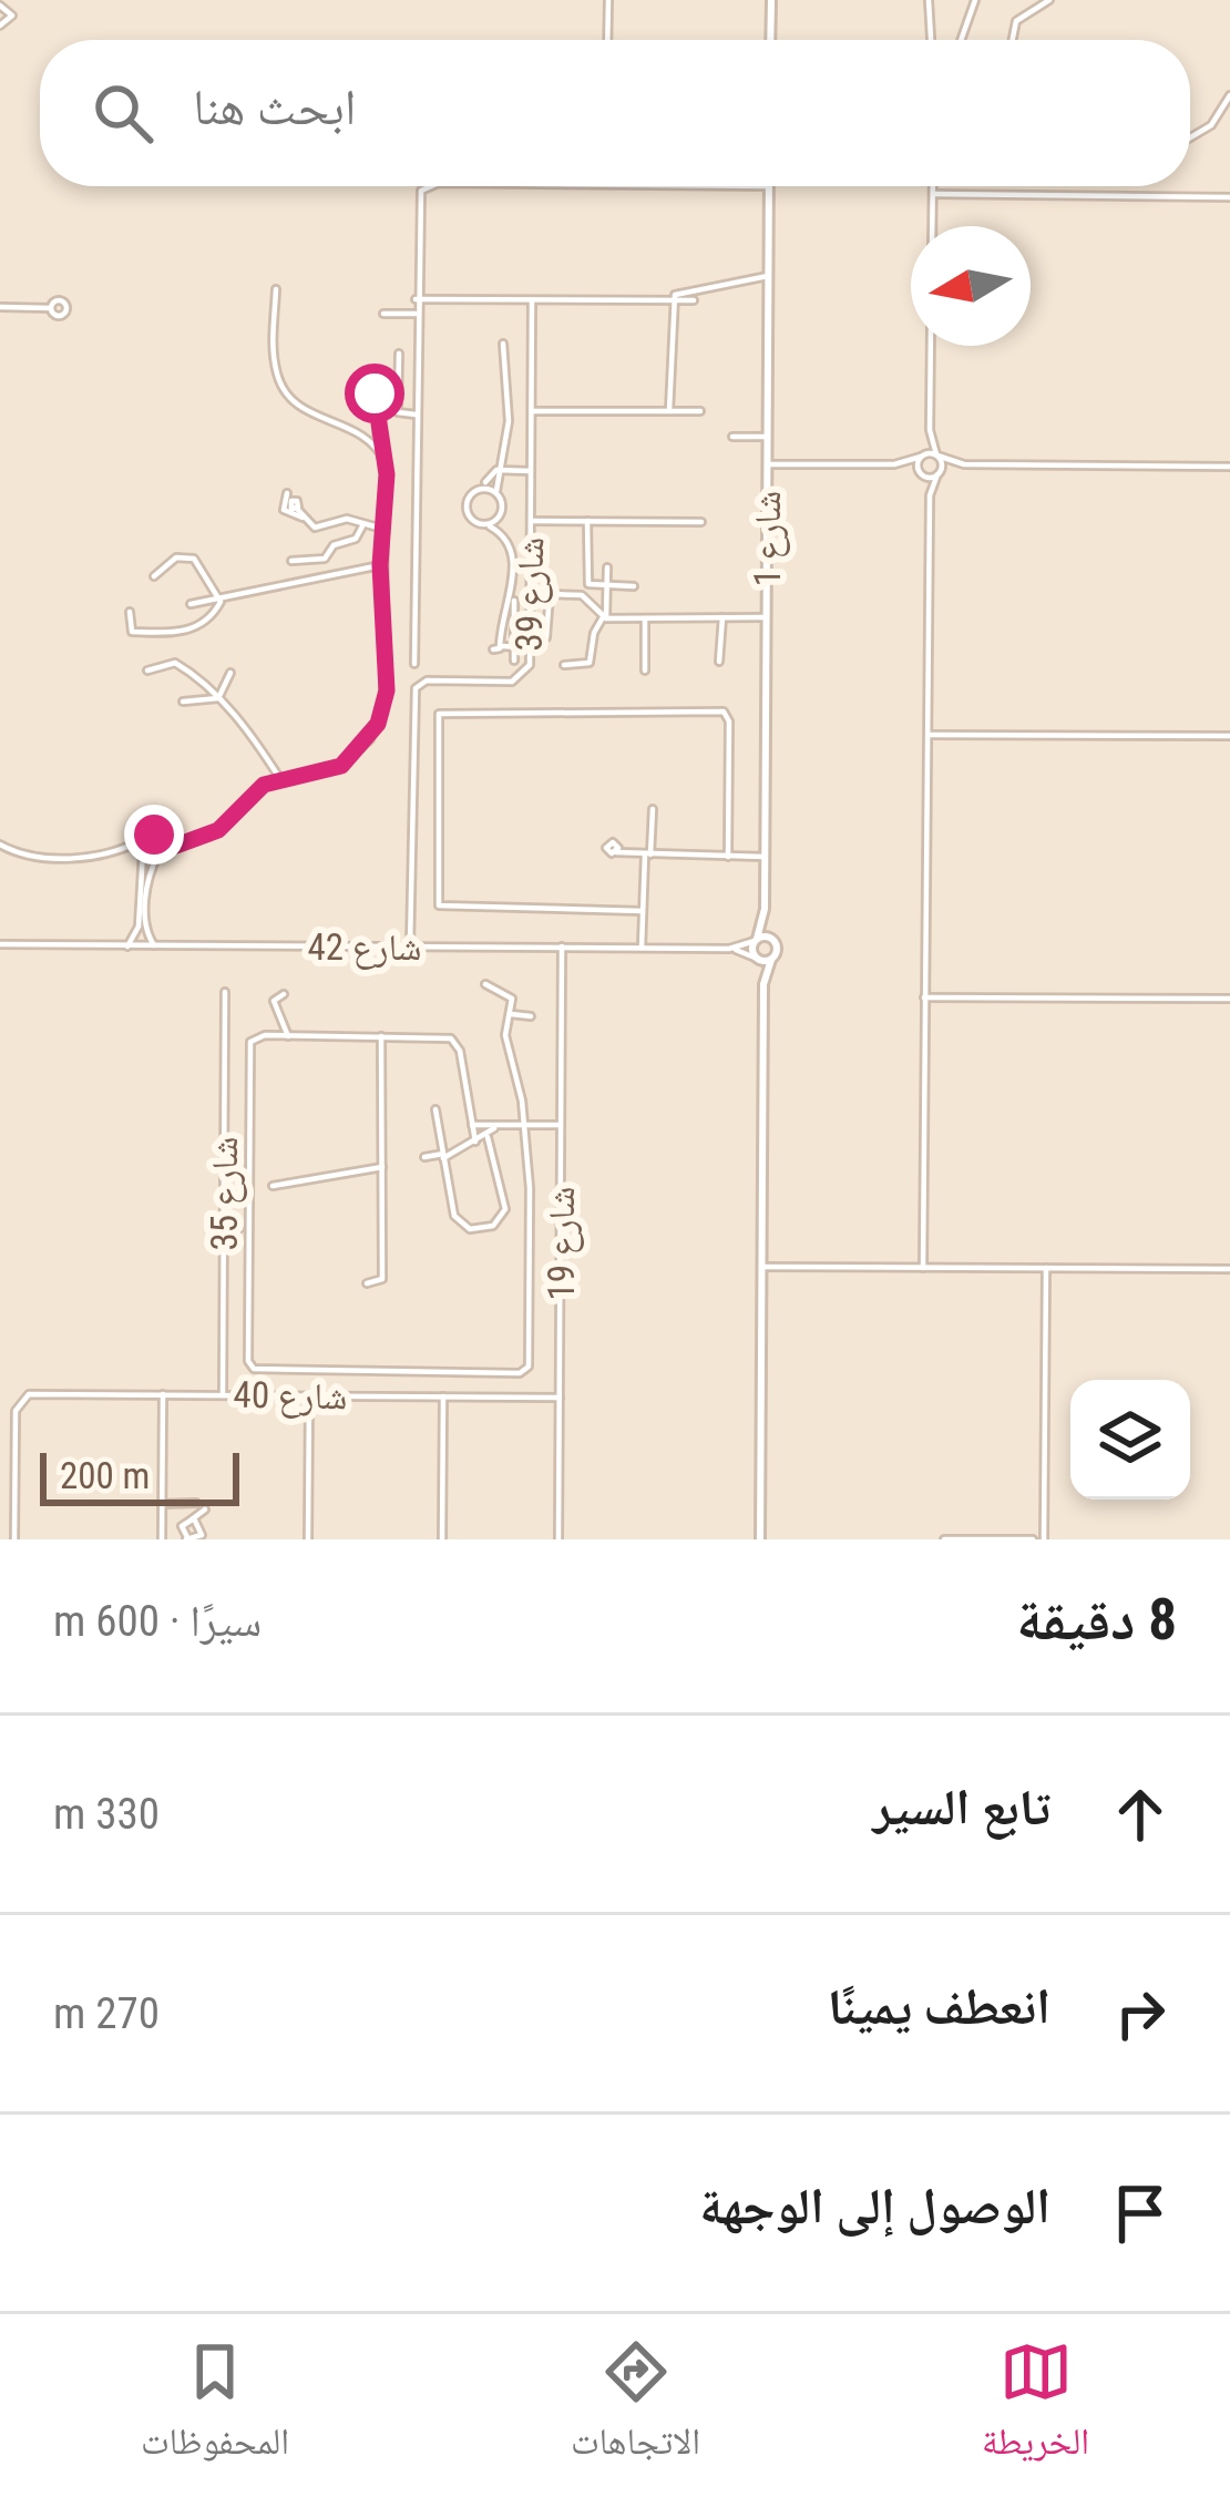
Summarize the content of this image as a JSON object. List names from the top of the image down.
{
  "streets": {
    "street": [
      "شارع 1",
      "شارع 39",
      "شارع 42",
      "شارع 35",
      "شارع 19",
      "شارع 40"
    ]
  },
  "crossings": [
    ["شارع 1", "شارع 42"],
    ["شارع 39", "شارع 42"],
    ["شارع 42", "شارع 19"],
    ["شارع 35", "شارع 40"],
    ["شارع 19", "شارع 40"]
  ],
  "scale_bar": "200 m",
  "north": "left",
  "page": {
    "search": "ابحث هنا",
    "scale": "200 m",
    "heading": ["8 دقيقة", "سيرًا · 600 m"],
    "list": [
      ["تابع السير", "330 m"],
      ["انعطف يمينًا", "270 m"],
      "الوصول إلى الوجهة"
    ],
    "nav": ["الخريطة", "الاتجاهات", "المحفوظات"]
  }
}
